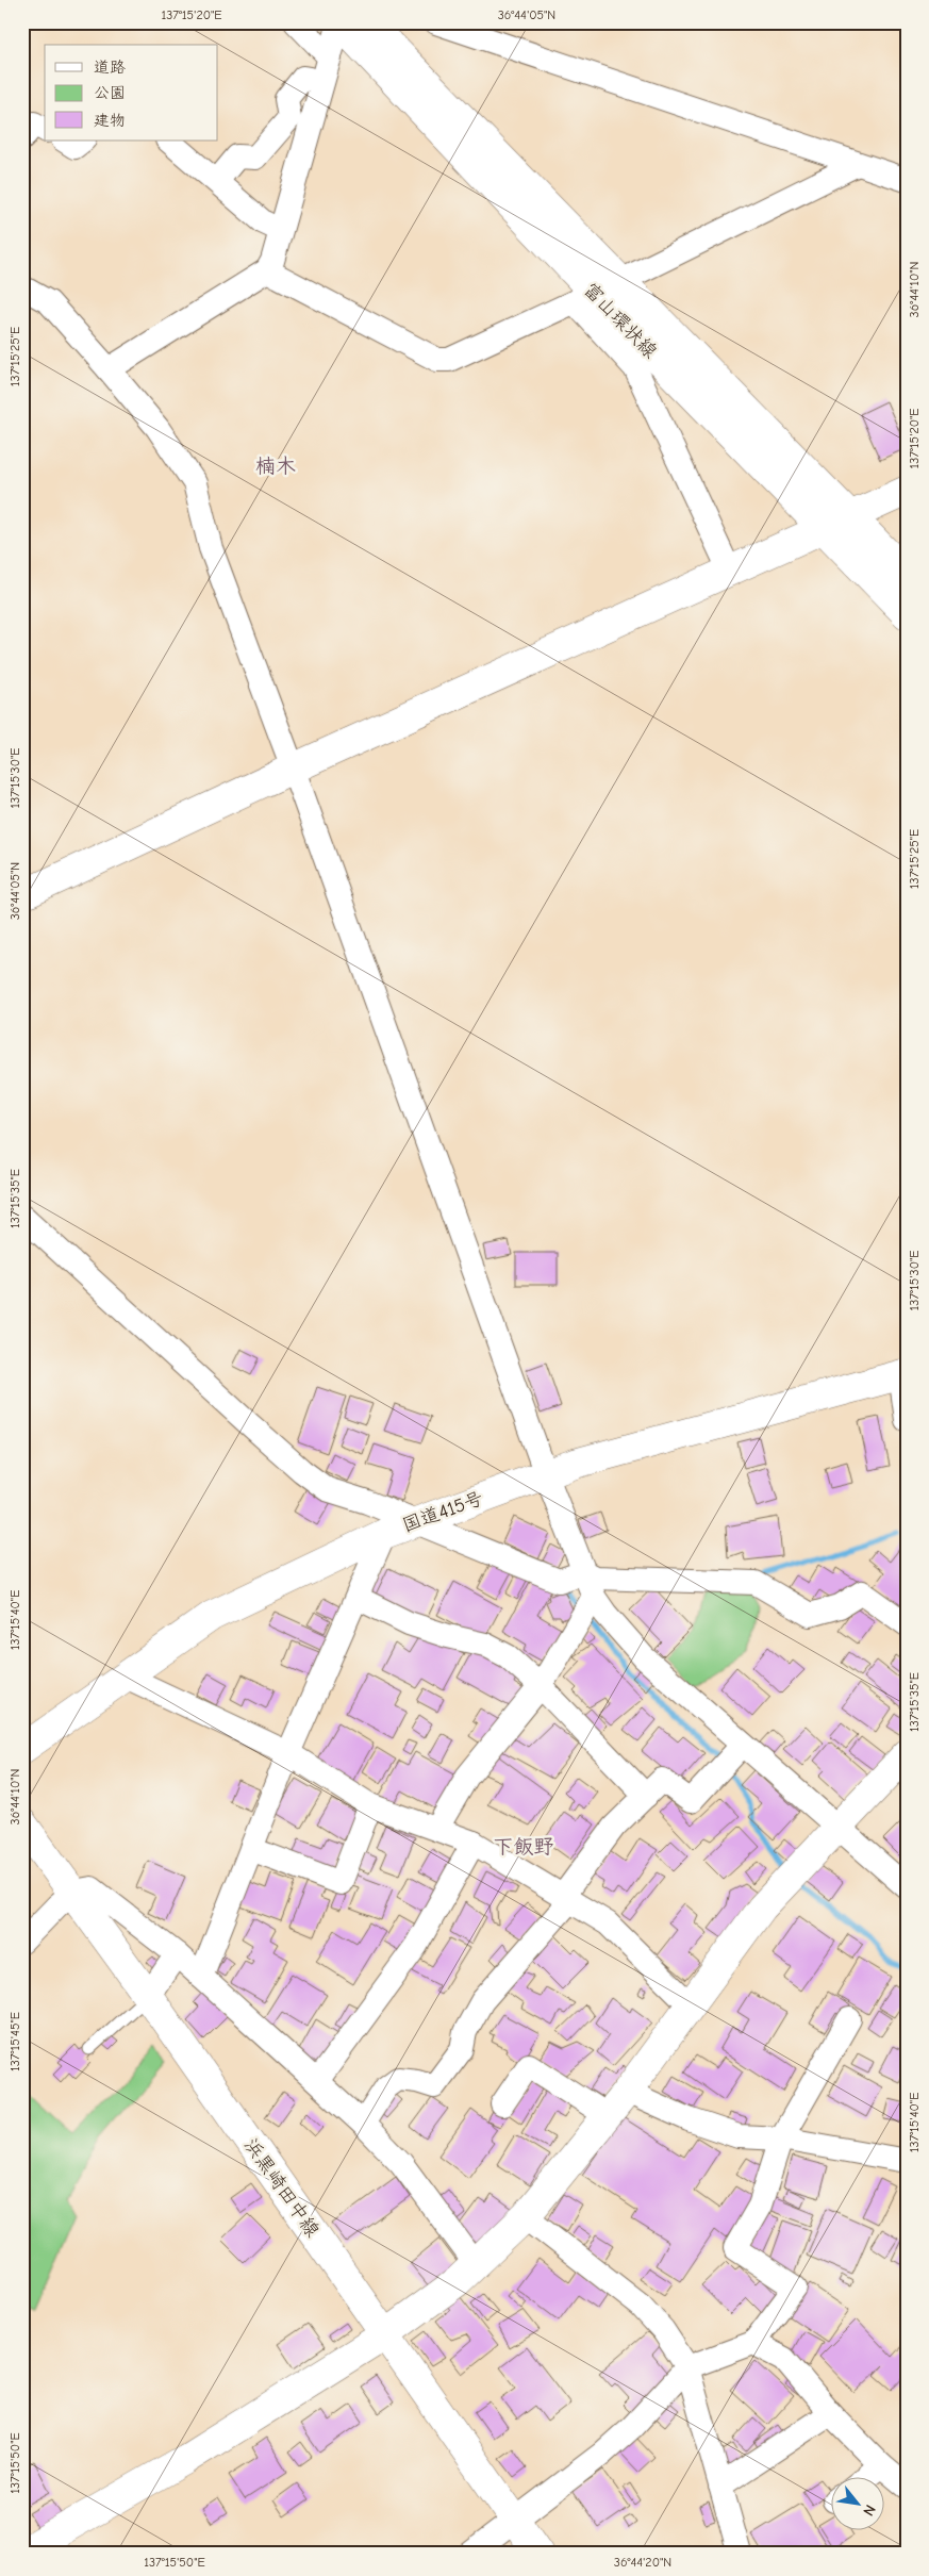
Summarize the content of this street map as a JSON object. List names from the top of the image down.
{
  "streets": {
    "main road": ["富山環状線", "国道415号", "浜黒崎田中線"]
  },
  "districts": ["楠木", "下飯野"],
  "legend": ["道路", "公園", "建物"],
  "north": "bottom right",
  "coordinates": [
    "137°15'20\"E",
    "36°44'05\"N",
    "36°44'10\"N",
    "137°15'25\"E",
    "137°15'30\"E",
    "137°15'35\"E",
    "137°15'40\"E",
    "137°15'45\"E",
    "137°15'50\"E",
    "36°44'20\"N"
  ]
}
